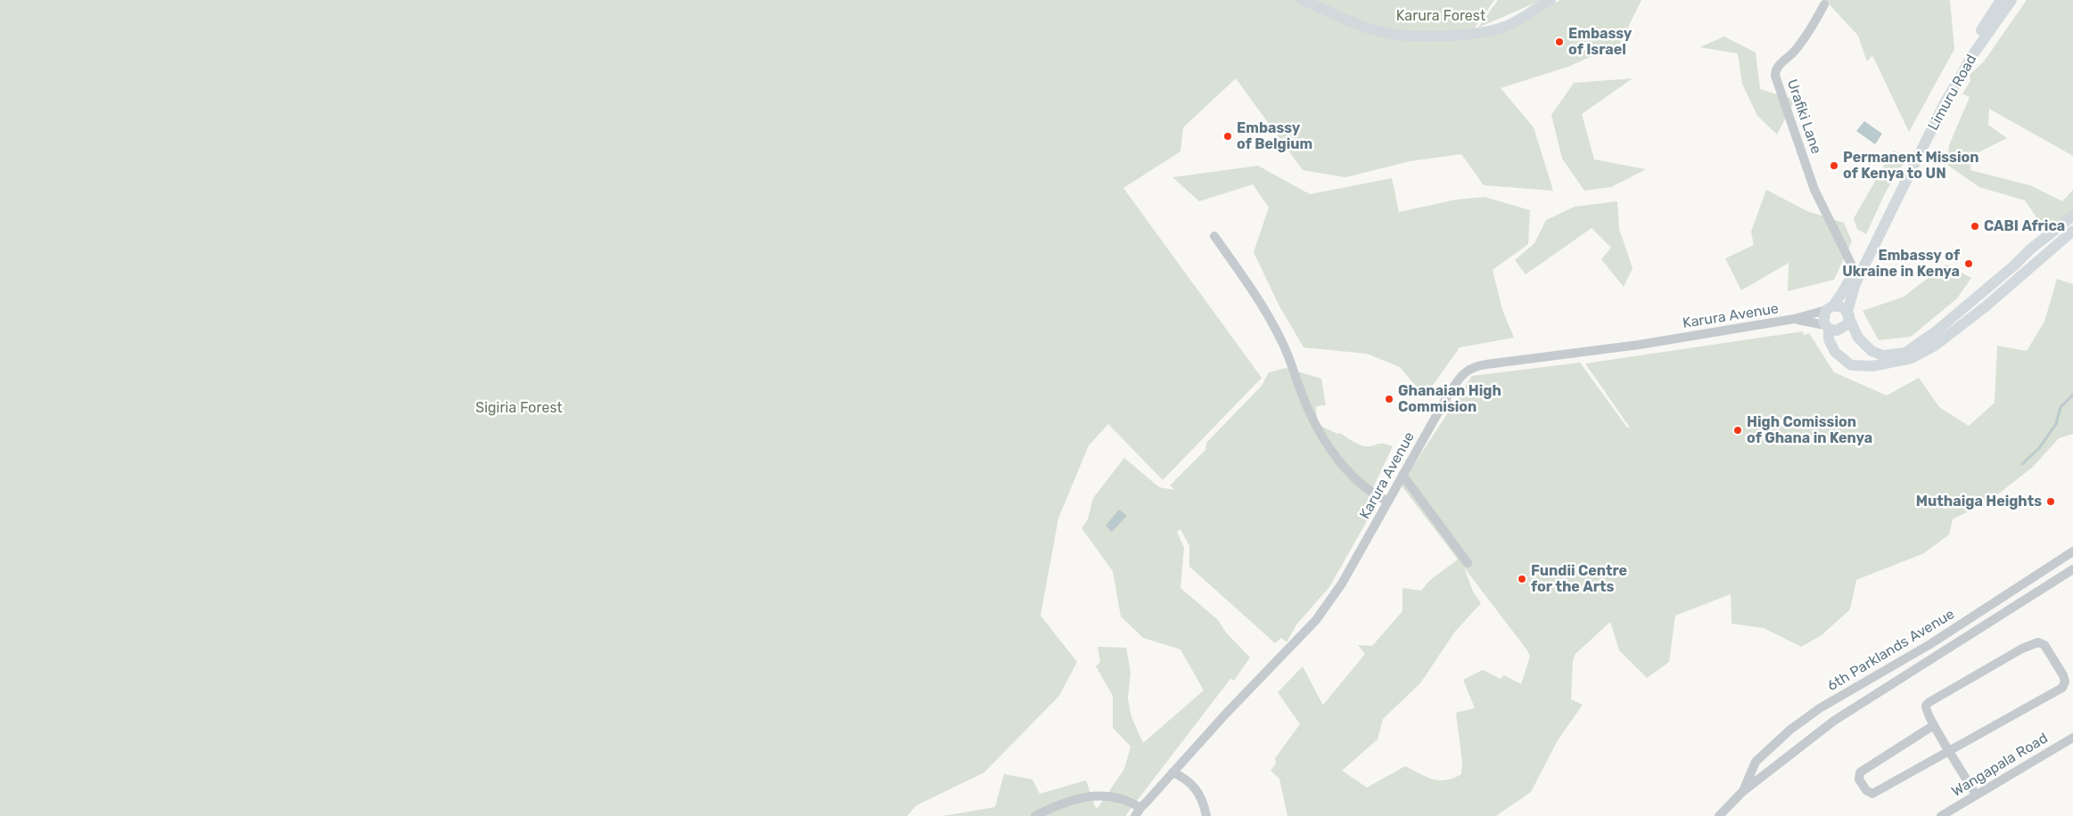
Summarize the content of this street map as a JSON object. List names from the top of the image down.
{
  "streets": {
    "main road": ["Limuru Road"],
    "street": [
      "Urafiki Lane",
      "Karura Avenue",
      "6th Parklands Avenue",
      "Wangapala Road"
    ]
  },
  "crossings": [
    ["Limuru Road", "Urafiki Lane"],
    ["Limuru Road", "Karura Avenue"]
  ],
  "parks": ["Karura Forest", "Sigiria Forest"],
  "places": [
    "Embassy of Israel",
    "Embassy of Belgium",
    "Permanent Mission of Kenya to UN",
    "CABI Africa",
    "Embassy of Ukraine in Kenya",
    "Ghanaian High Commision",
    "High Comission of Ghana in Kenya",
    "Muthaiga Heights",
    "Fundii Centre for the Arts"
  ]
}
